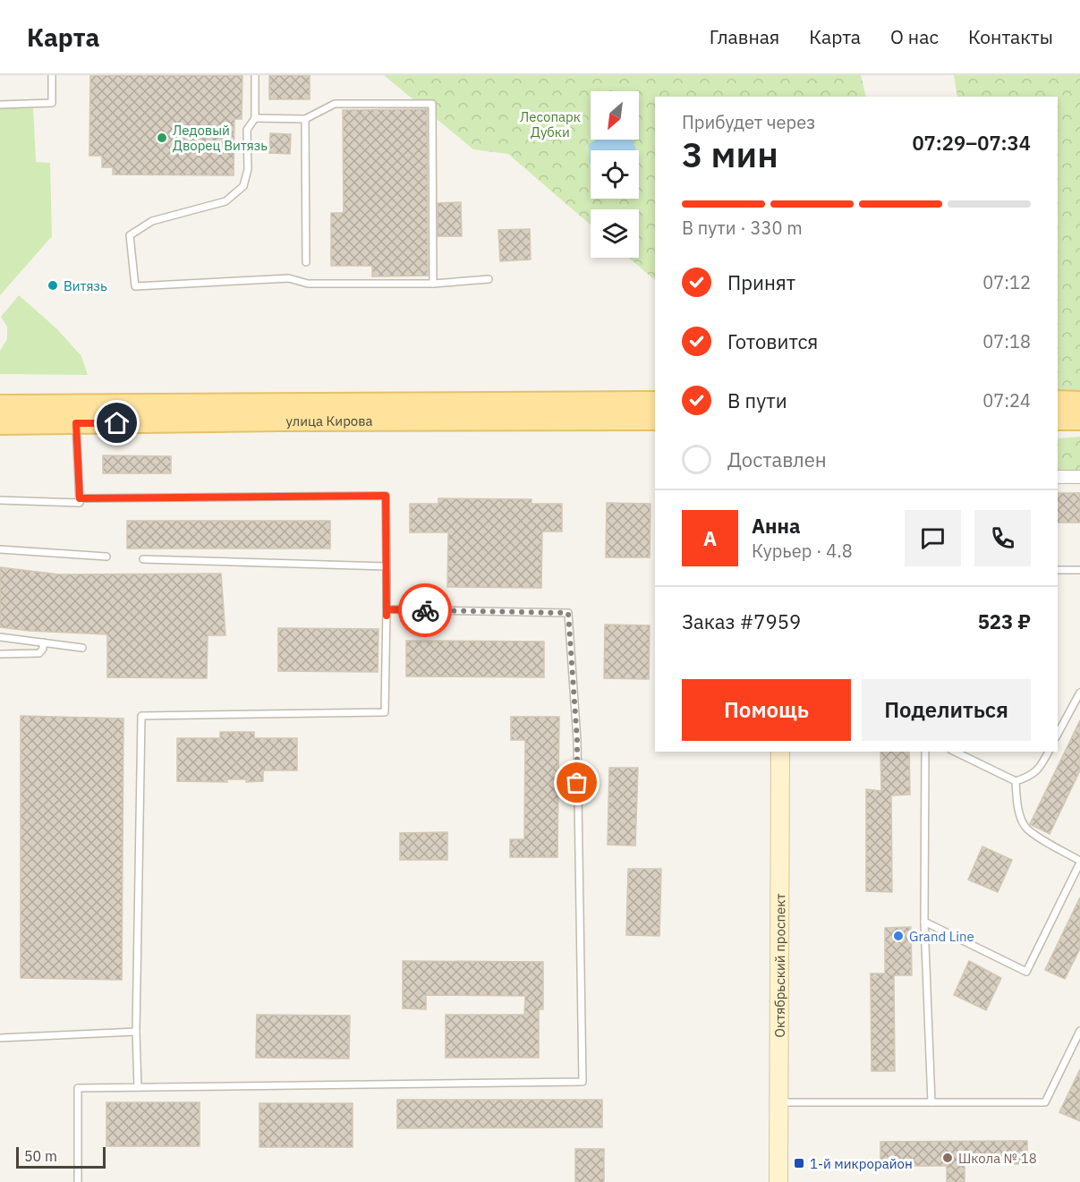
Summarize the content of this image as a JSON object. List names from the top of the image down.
{
  "streets": {
    "main road": ["улица Кирова", "Октябрьский проспект"]
  },
  "parks": ["Лесопарк Дубки"],
  "places": {
    "other": [
      "Ледовый Дворец Витязь",
      "Витязь",
      "Grand Line",
      "Школа № 18"
    ],
    "transit": ["1-й микрорайон"]
  },
  "scale_bar": "50 m",
  "north": "bottom left",
  "page": {
    "header": "Карта",
    "nav": [
      "Главная",
      "Карта",
      "О нас",
      "Контакты"
    ],
    "heading": ["3 мин", "Прибудет через", "07:29–07:34"],
    "panel": [
      "Анна",
      "Курьер · 4.8",
      "Заказ #7959",
      "523 ₽"
    ],
    "bar": "В пути · 330 m",
    "list": [
      ["Принят", "07:12"],
      ["Готовится", "07:18"],
      ["В пути", "07:24"],
      "Доставлен"
    ],
    "round": "А",
    "buttons": ["Помощь", "Поделиться"],
    "scale": "50 m"
  }
}
